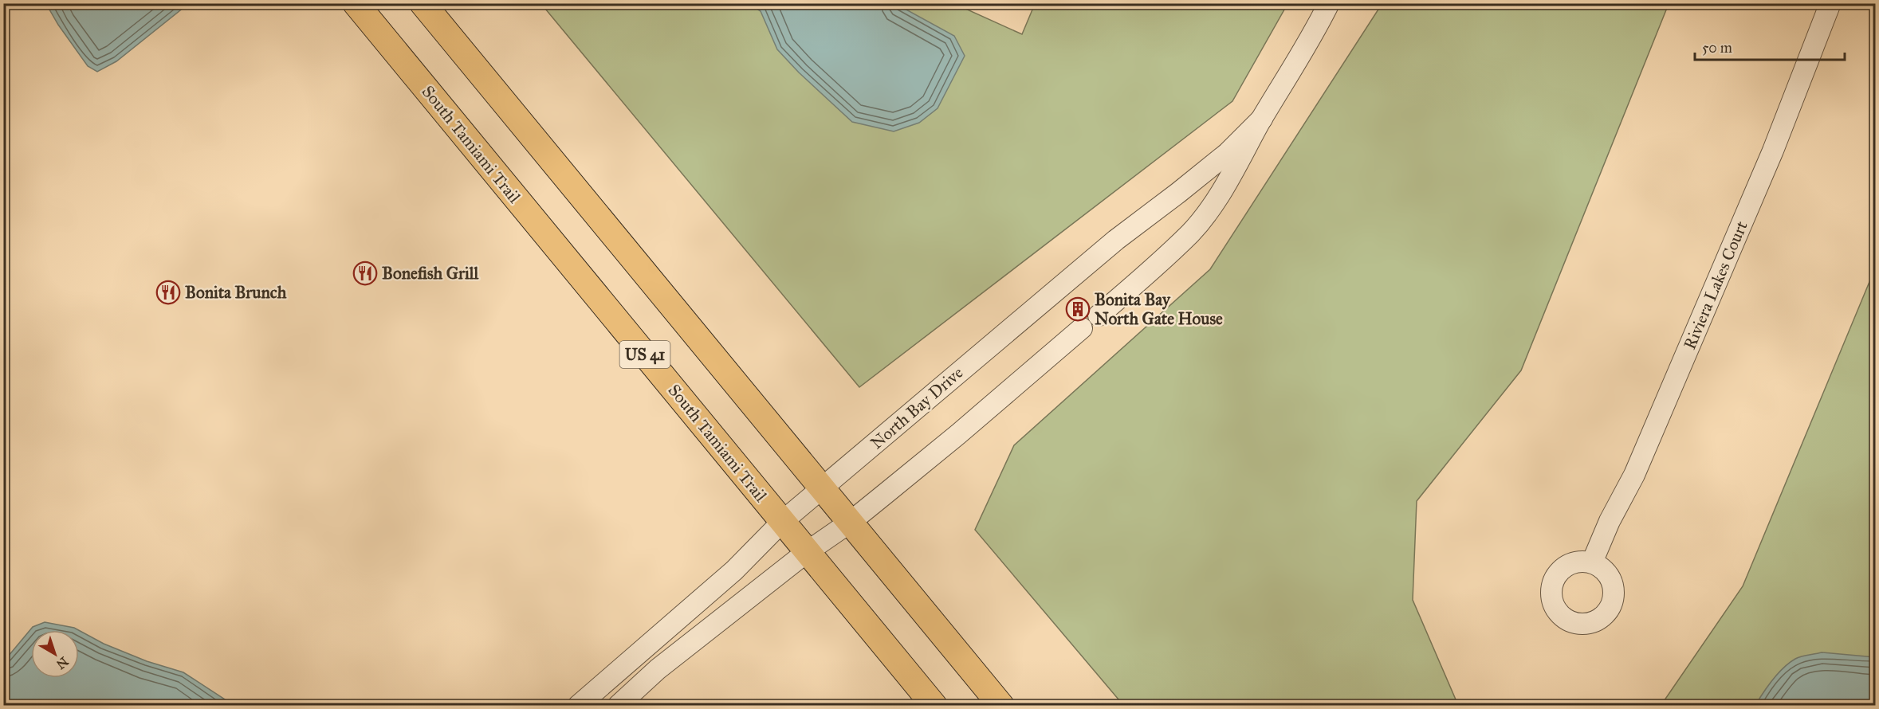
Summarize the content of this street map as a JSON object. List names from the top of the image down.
{
  "streets": {
    "main road": ["South Tamiami Trail", "US 41"],
    "street": ["Riviera Lakes Court", "North Bay Drive"]
  },
  "crossings": [
    ["South Tamiami Trail", "North Bay Drive"],
    ["US 41", "North Bay Drive"]
  ],
  "places": {
    "restaurant": ["Bonefish Grill", "Bonita Brunch"],
    "building": ["Bonita Bay North Gate House"]
  },
  "scale_bar": "50 m",
  "north": "bottom right"
}
